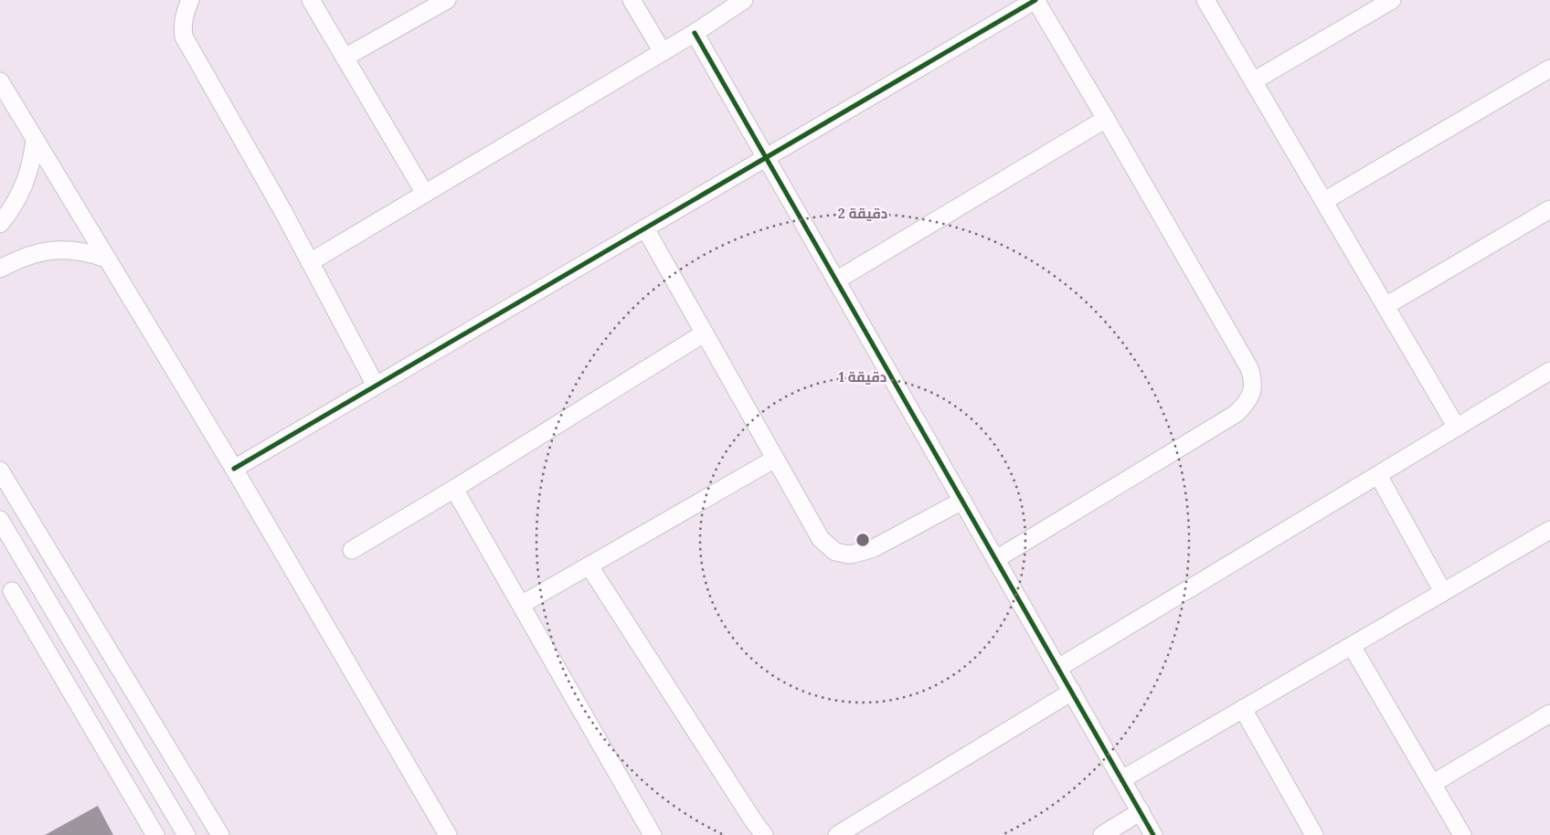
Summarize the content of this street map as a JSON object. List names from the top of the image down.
{
  "rings": ["2 دقيقة", "1 دقيقة"]
}
